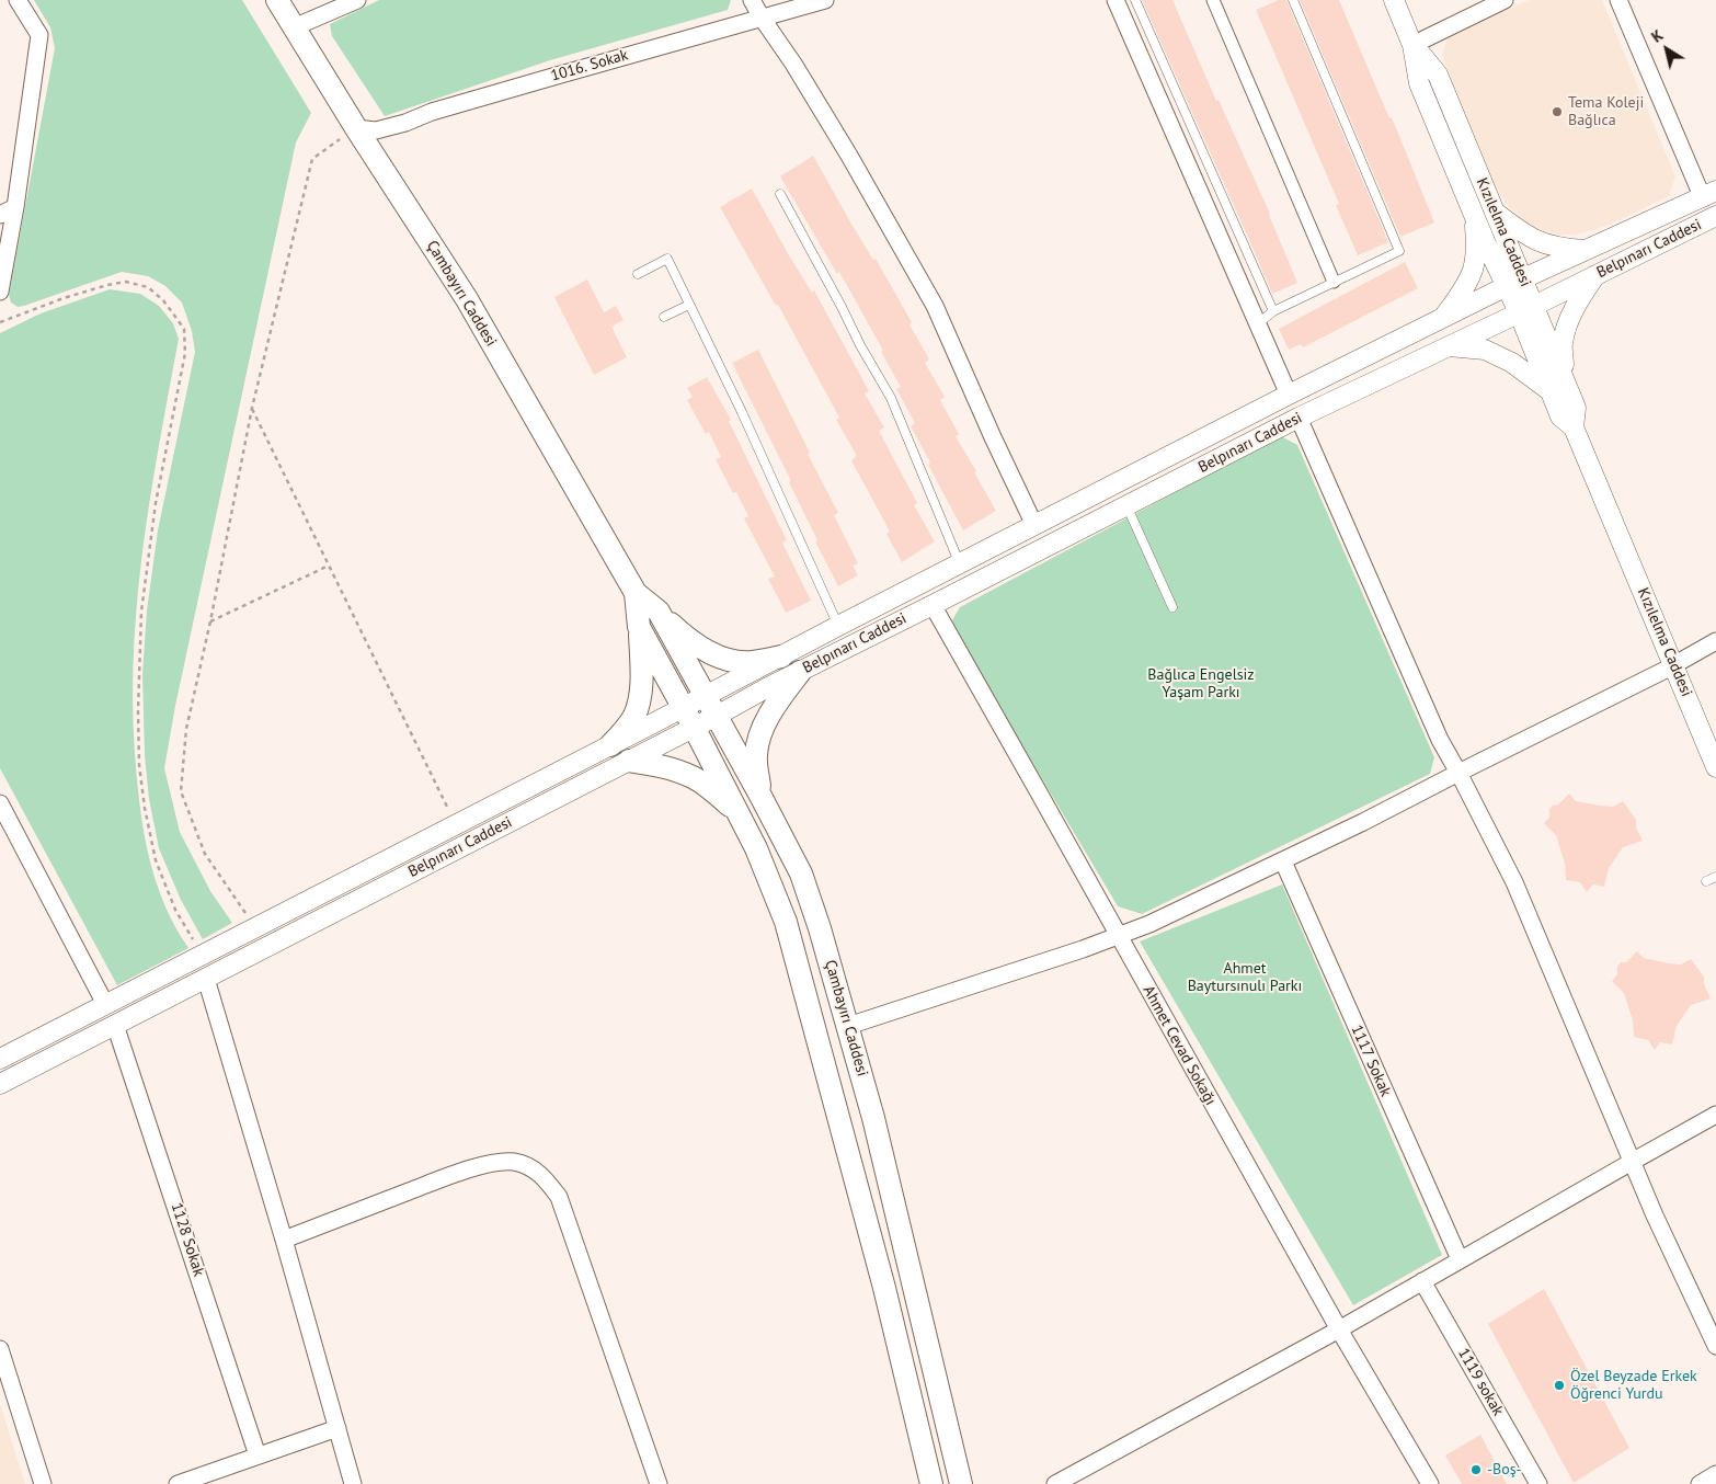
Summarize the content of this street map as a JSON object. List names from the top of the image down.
{
  "streets": {
    "main road": ["Çambayırı Caddesi"],
    "street": [
      "1016. Sokak",
      "Kızılelma Caddesi",
      "Belpınarı Caddesi",
      "Ahmet Cevad Sokağı",
      "1117 Sokak",
      "1128 Sokak",
      "1119 sokak"
    ]
  },
  "crossings": [
    ["1016. Sokak", "Çambayırı Caddesi"],
    ["Kızılelma Caddesi", "Belpınarı Caddesi"],
    ["Belpınarı Caddesi", "Çambayırı Caddesi"],
    ["Belpınarı Caddesi", "Ahmet Cevad Sokağı"],
    ["Belpınarı Caddesi", "1128 Sokak"]
  ],
  "parks": ["Bağlıca Engelsiz Yaşam Parkı", "Ahmet Baytursınulı Parkı"],
  "places": ["Tema Koleji Bağlıca", "Özel Beyzade Erkek Öğrenci Yurdu", "-Boş-"],
  "north": "top left"
}
